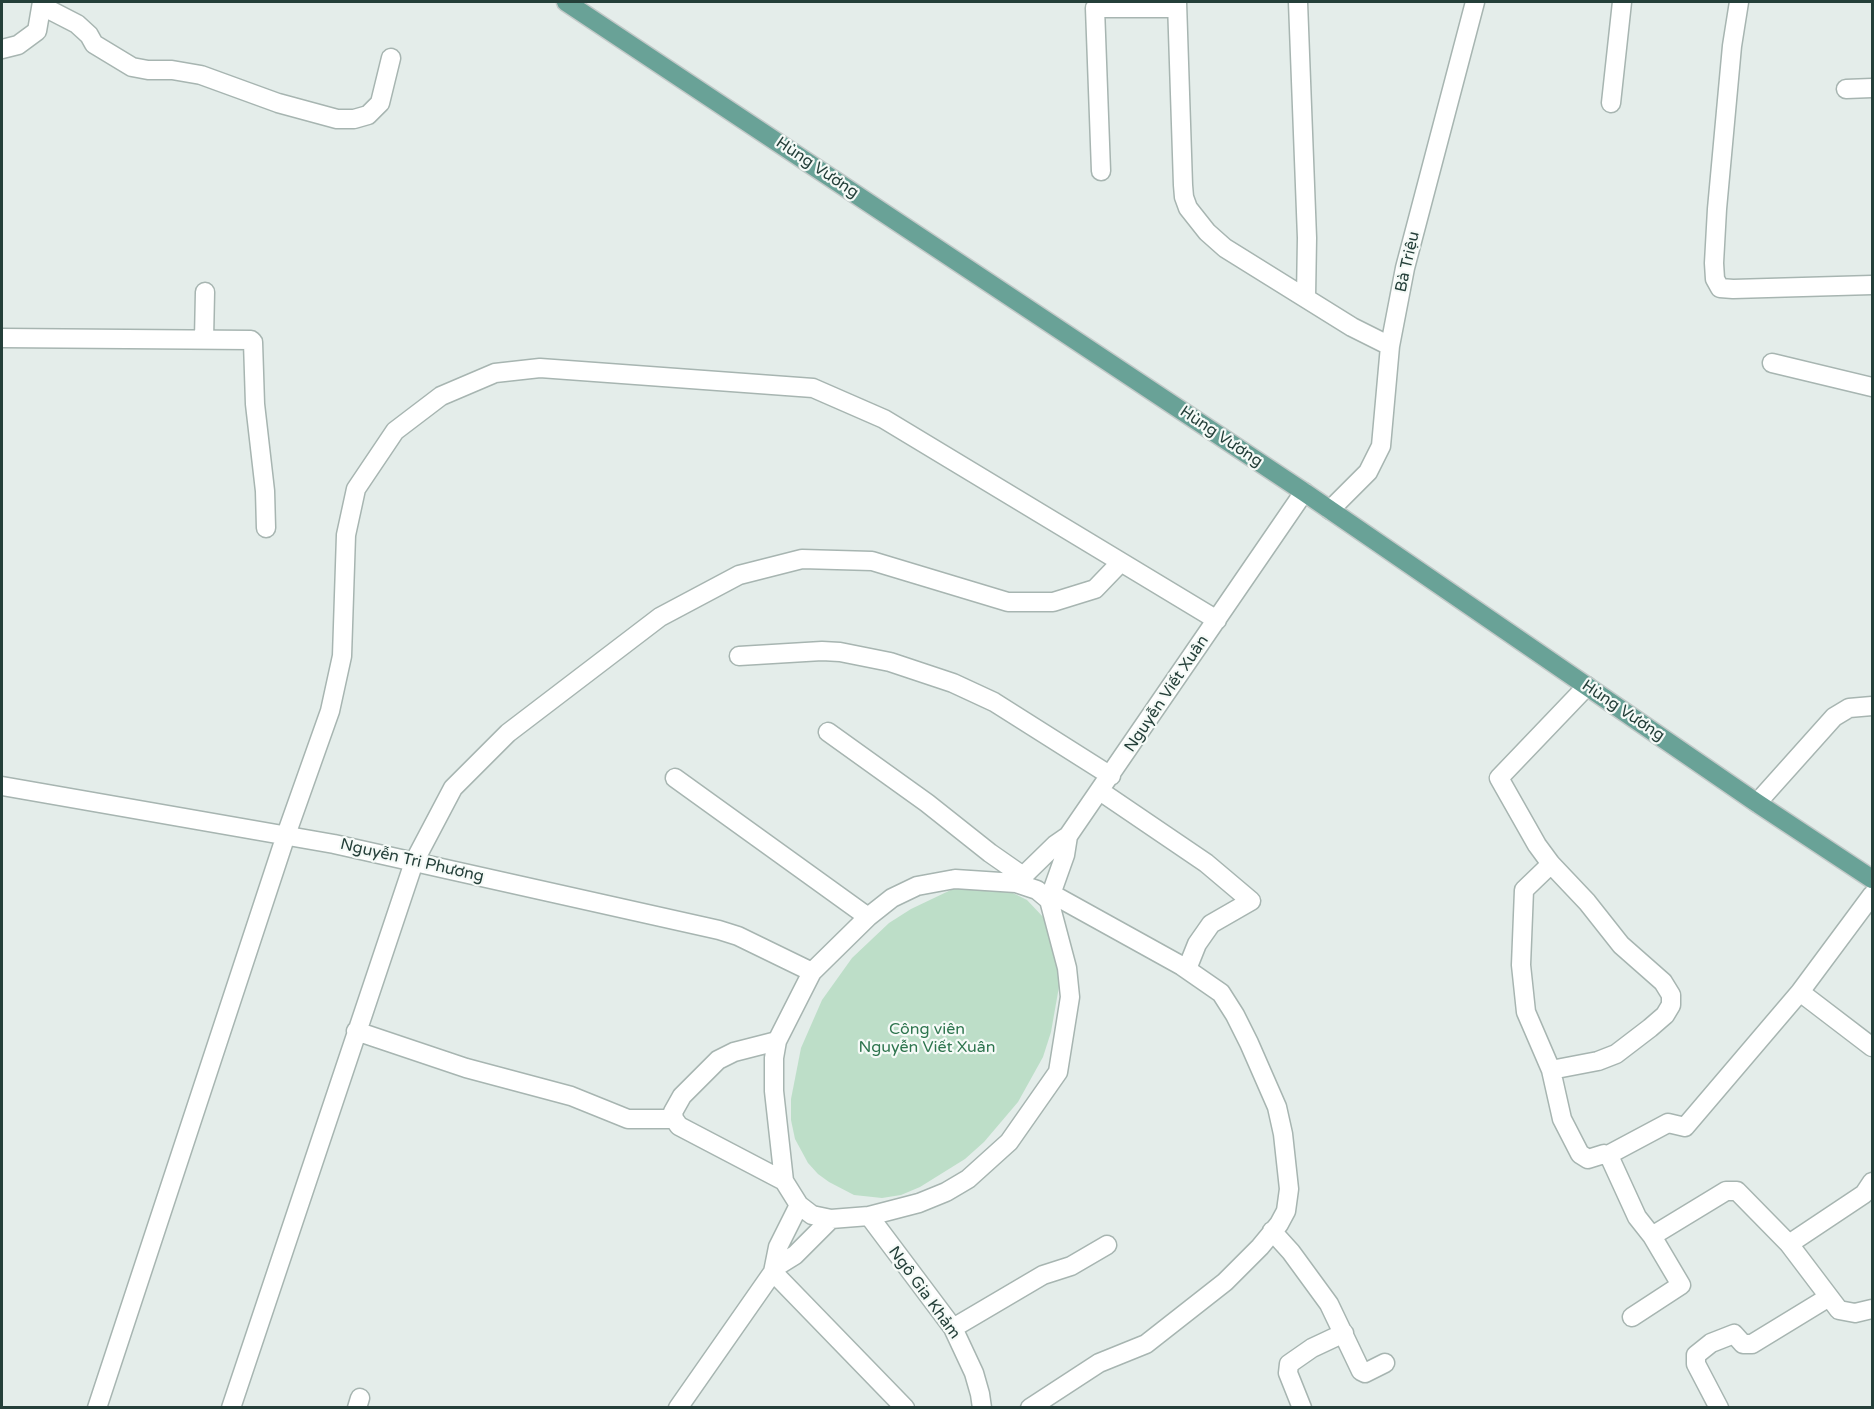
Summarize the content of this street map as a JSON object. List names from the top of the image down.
{
  "streets": {
    "main road": ["Hùng Vương"],
    "street": [
      "Bà Triệu",
      "Nguyễn Viết Xuân",
      "Nguyễn Tri Phương",
      "Ngô Gia Khảm"
    ]
  },
  "crossings": [
    ["Hùng Vương", "Bà Triệu"],
    ["Hùng Vương", "Nguyễn Viết Xuân"]
  ],
  "parks": ["Công viên Nguyễn Viết Xuân"]
}
